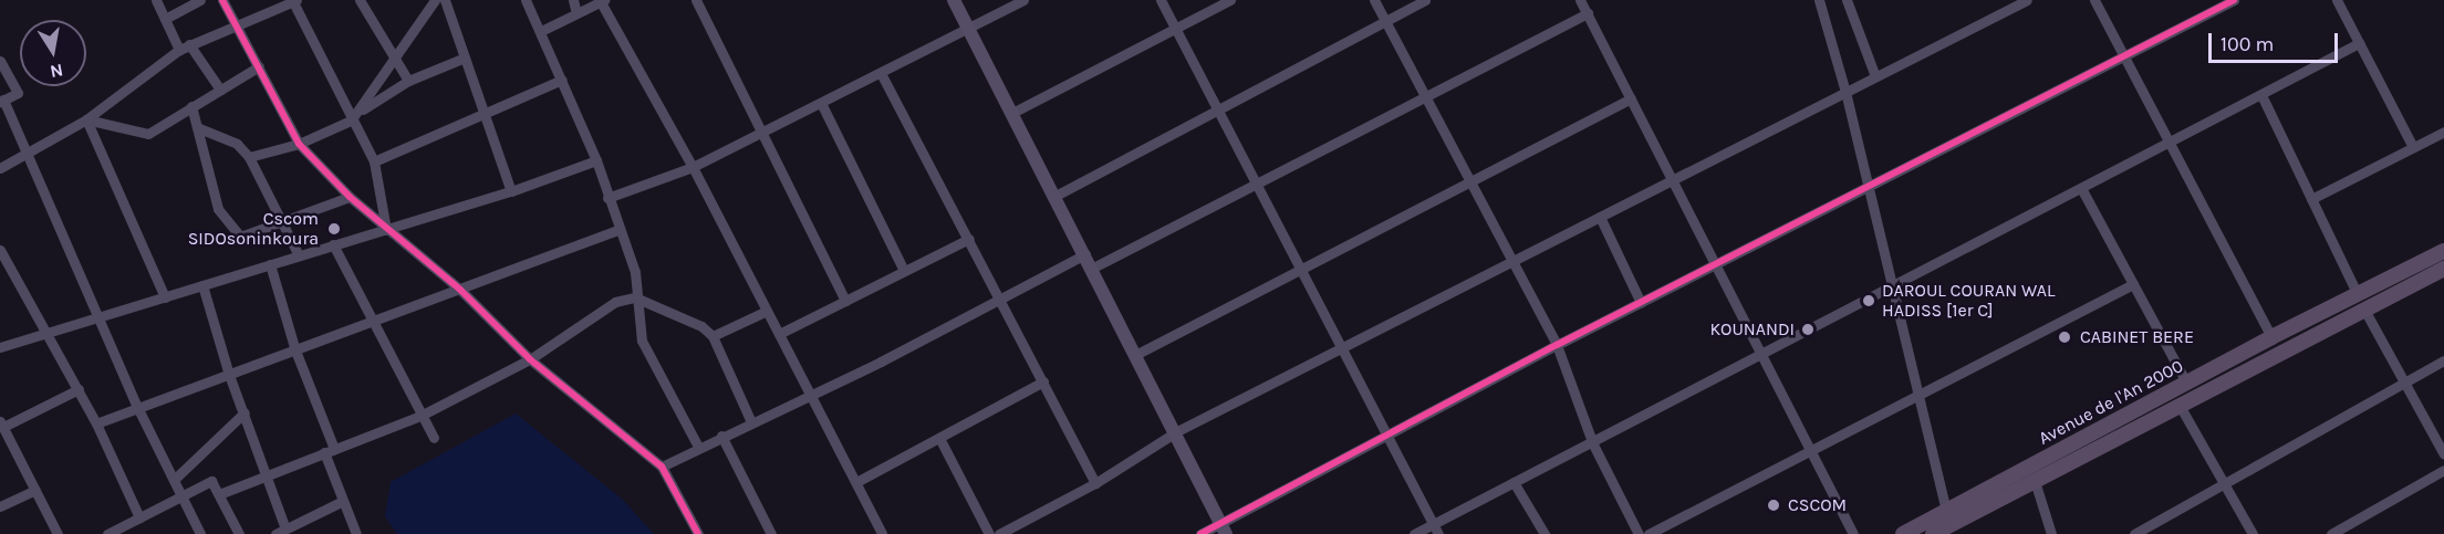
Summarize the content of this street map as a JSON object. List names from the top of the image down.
{
  "streets": {
    "main road": ["Avenue de l'An 2000"]
  },
  "places": [
    "Cscom SIDOsoninkoura",
    "DAROUL COURAN WAL HADISS [1er C]",
    "KOUNANDI",
    "CABINET BERE",
    "CSCOM"
  ],
  "scale_bar": "100 m",
  "north": "bottom"
}
